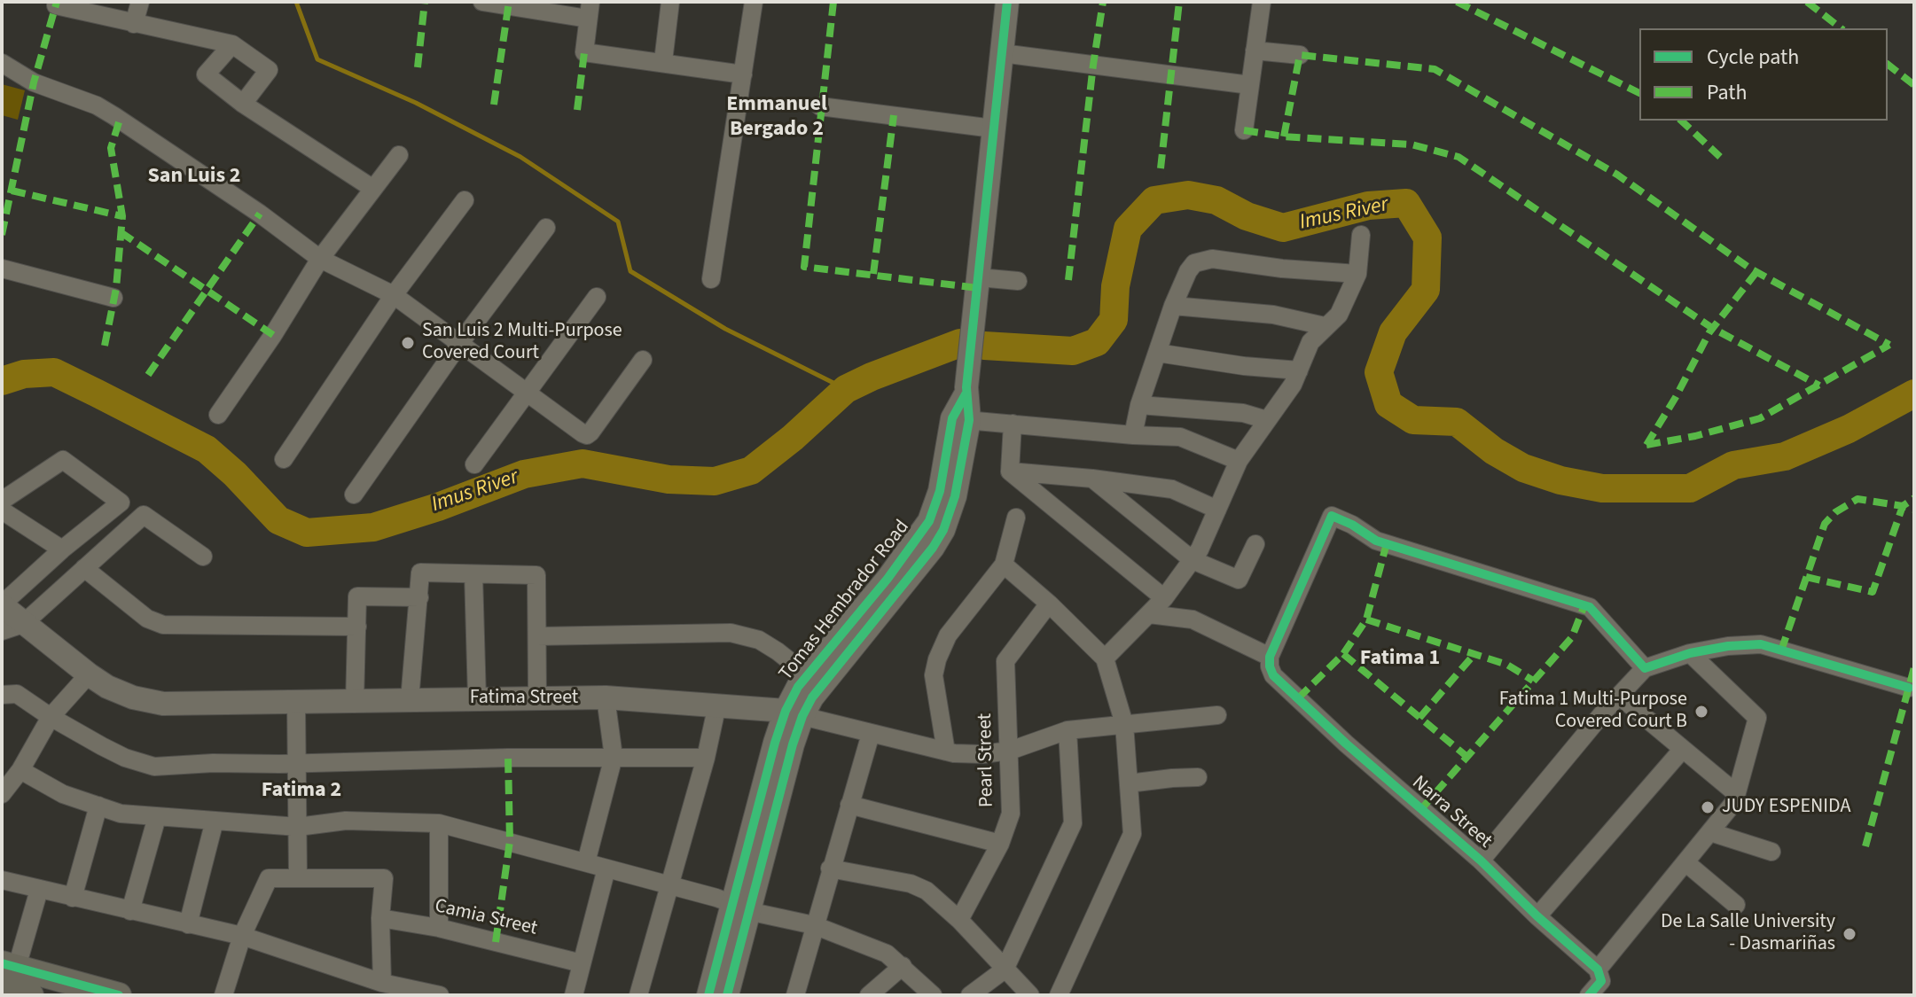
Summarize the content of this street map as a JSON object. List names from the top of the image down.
{
  "streets": {
    "street": [
      "Tomas Hembrador Road",
      "Fatima Street",
      "Pearl Street",
      "Narra Street",
      "Camia Street"
    ]
  },
  "crossings": [
    ["Tomas Hembrador Road", "Fatima Street"],
    ["Fatima Street", "Pearl Street"]
  ],
  "districts": [
    "Emmanuel Bergado 2",
    "San Luis 2",
    "Fatima 1",
    "Fatima 2"
  ],
  "water": ["Imus River"],
  "places": [
    "San Luis 2 Multi-Purpose Covered Court",
    "Fatima 1 Multi-Purpose Covered Court B",
    "JUDY ESPENIDA",
    "De La Salle University - Dasmariñas"
  ],
  "legend": ["Cycle path", "Path"]
}
